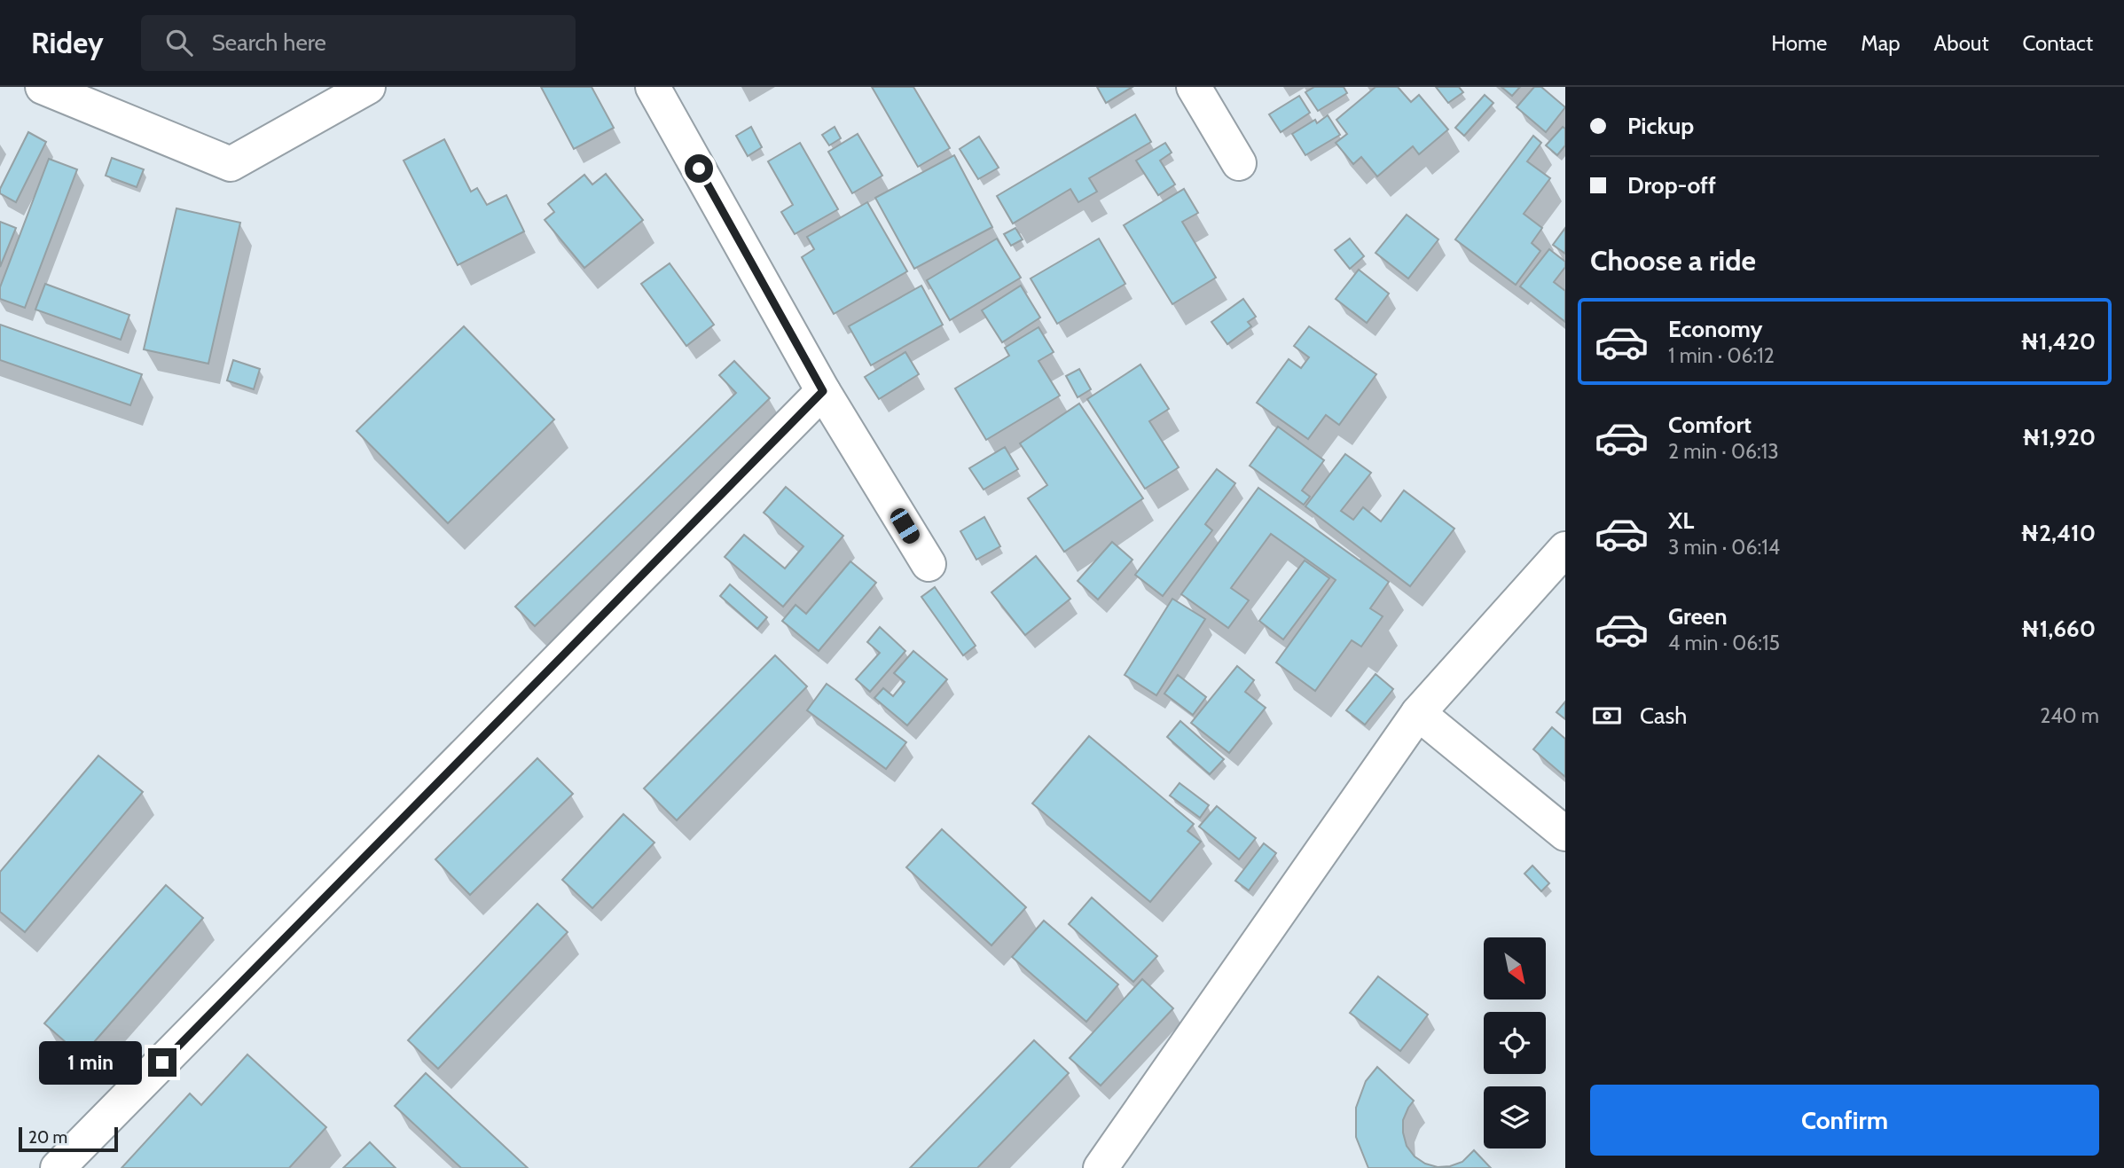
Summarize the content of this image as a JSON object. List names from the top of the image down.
{
  "scale_bar": "20 m",
  "north": "bottom right",
  "page": {
    "header": "Ridey",
    "search": "Search here",
    "nav": [
      "Home",
      "Map",
      "About",
      "Contact"
    ],
    "banner": ["Pickup", "Drop-off"],
    "heading": "Choose a ride",
    "list": [
      {
        "name": "Economy",
        "note": "1 min · 06:12",
        "value": "₦1,420"
      },
      {
        "name": "Comfort",
        "note": "2 min · 06:13",
        "value": "₦1,920"
      },
      {
        "name": "XL",
        "note": "3 min · 06:14",
        "value": "₦2,410"
      },
      {
        "name": "Green",
        "note": "4 min · 06:15",
        "value": "₦1,660"
      }
    ],
    "pay": ["Cash", "240 m"],
    "bubble": "1 min",
    "buttons": "Confirm",
    "scale": "20 m"
  }
}
